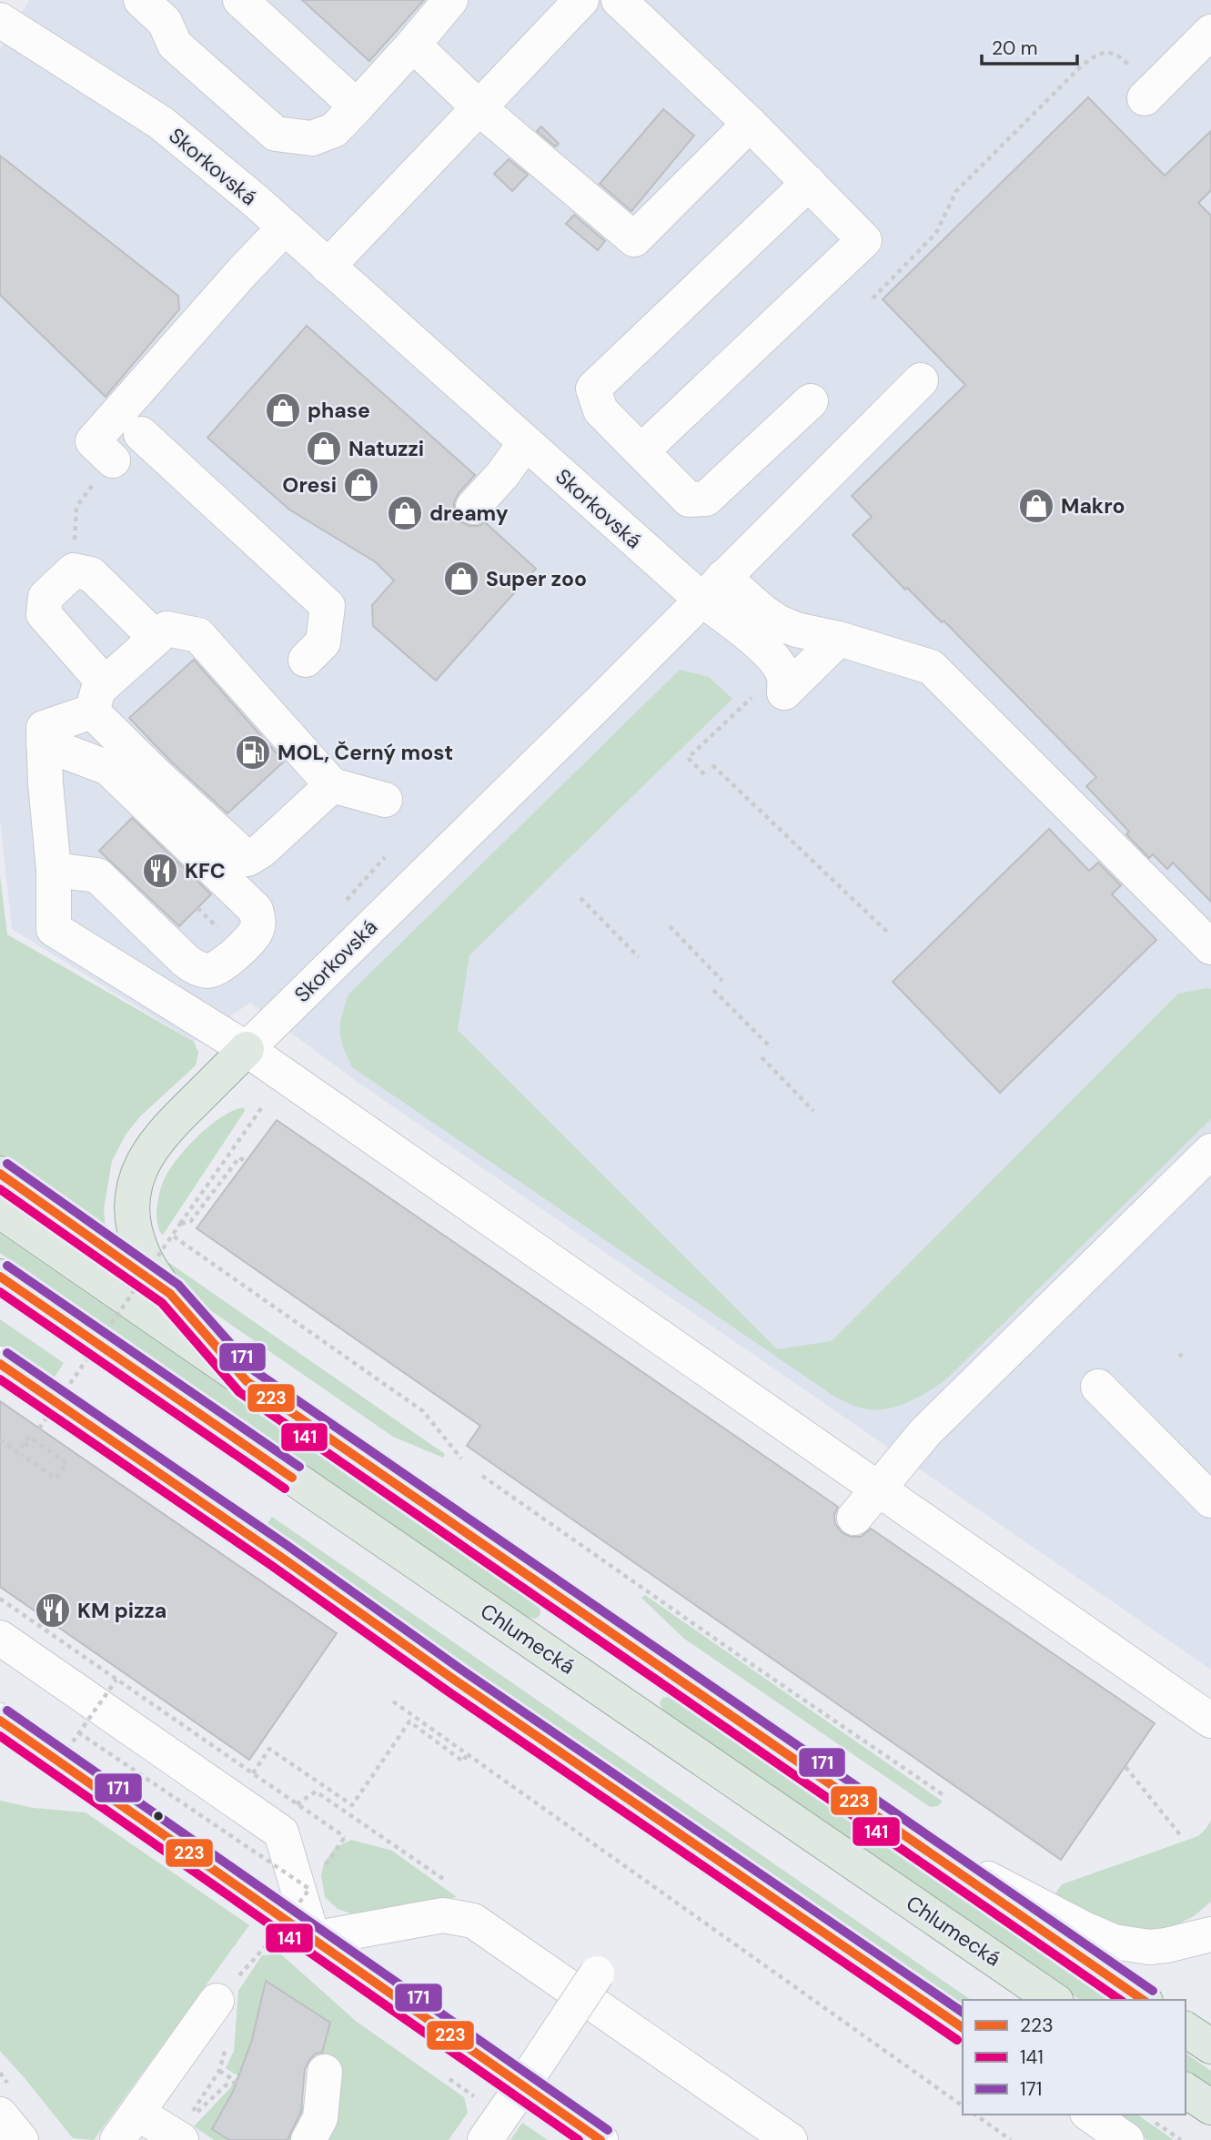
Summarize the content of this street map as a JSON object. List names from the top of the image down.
{
  "streets": {
    "main road": ["Chlumecká"],
    "street": ["Skorkovská"]
  },
  "places": {
    "shop": [
      "phase",
      "Natuzzi",
      "Oresi",
      "Makro",
      "dreamy",
      "Super zoo"
    ],
    "fuel station": ["MOL, Černý most"],
    "restaurant": ["KFC", "KM pizza"]
  },
  "lines": ["transit line 171", "transit line 223", "transit line 141"],
  "legend": ["223", "141", "171"],
  "scale_bar": "20 m"
}
